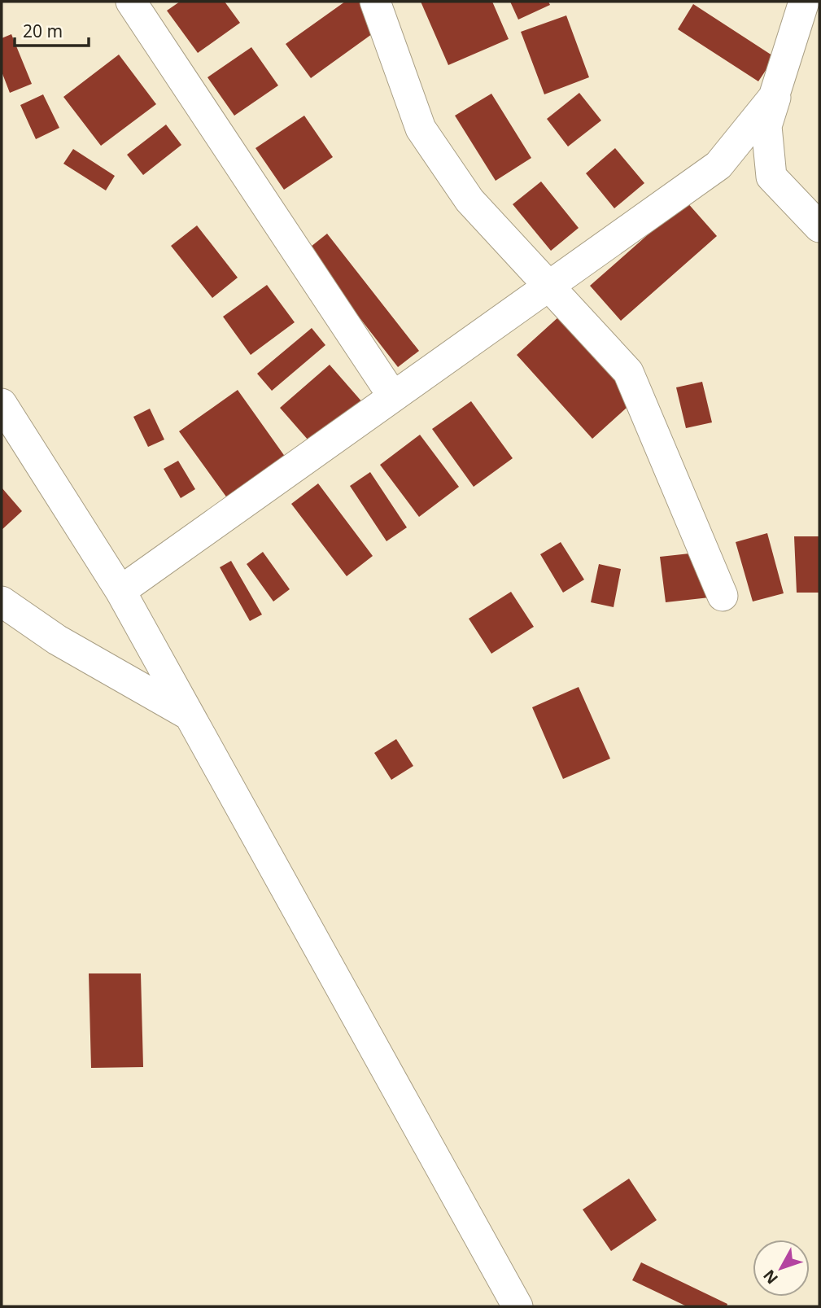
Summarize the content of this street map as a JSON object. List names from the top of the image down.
{
  "scale_bar": "20 m",
  "north": "bottom left"
}
